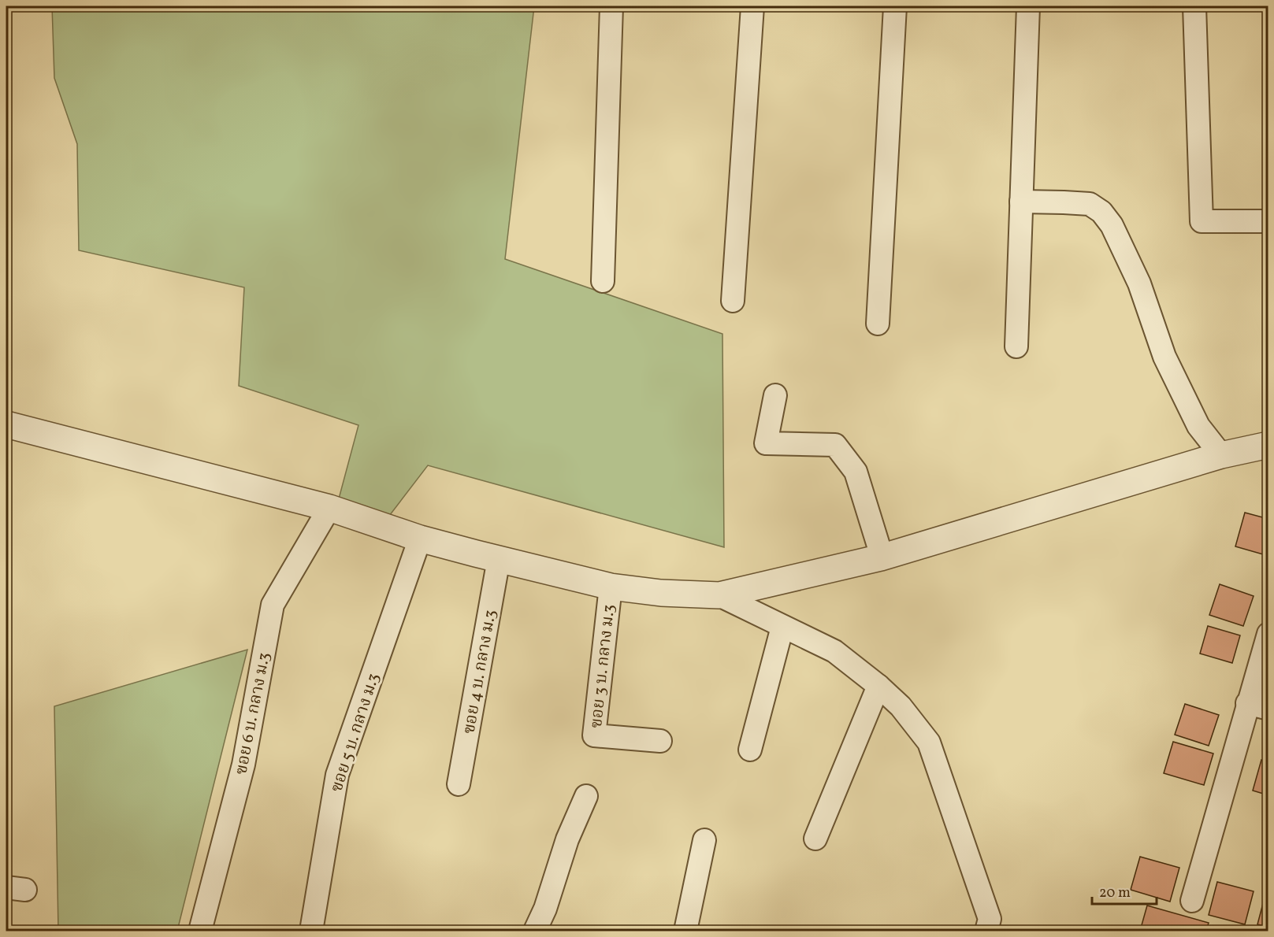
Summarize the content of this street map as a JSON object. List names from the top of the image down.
{
  "streets": {
    "street": [
      "ฃอย 3 บ. กลาง ม.3",
      "ฃอย 4 บ. กลาง ม.3",
      "ฃอย 6 บ. กลาง ม.3",
      "ฃอย 5 บ. กลาง ม.3"
    ]
  },
  "scale_bar": "20 m"
}
